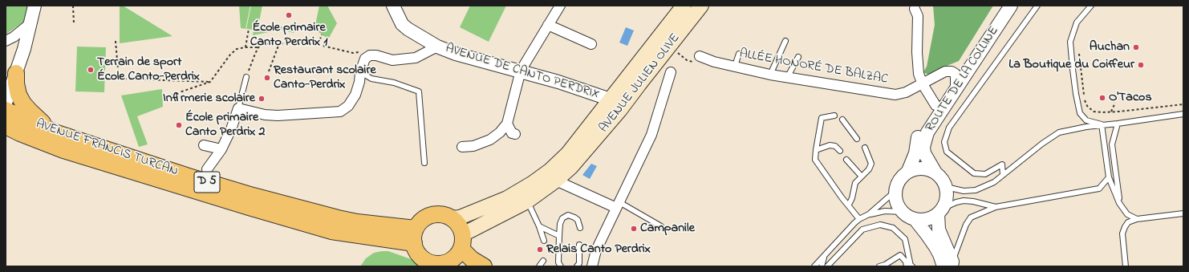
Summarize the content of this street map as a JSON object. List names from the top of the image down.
{
  "streets": {
    "main road": ["AVENUE JULIEN OLIVE", "AVENUE FRANCIS TURCAN", "D 5"],
    "street": ["ALLÉE HONORÉ DE BALZAC", "AVENUE DE CANTO PERDRIX", "ROUTE DE LA COLLINE"]
  },
  "crossings": [
    ["ALLÉE HONORÉ DE BALZAC", "ROUTE DE LA COLLINE"],
    ["AVENUE DE CANTO PERDRIX", "AVENUE JULIEN OLIVE"],
    ["AVENUE JULIEN OLIVE", "AVENUE FRANCIS TURCAN"]
  ],
  "places": [
    "École primaire Canto Perdrix 1",
    "Auchan",
    "La Boutique du Coiffeur",
    "Terrain de sport École Canto-Perdrix",
    "Restaurant scolaire Canto-Perdrix",
    "O'Tacos",
    "Infirmerie scolaire",
    "École primaire Canto Perdrix 2",
    "Campanile",
    "Relais Canto Perdrix"
  ]
}
